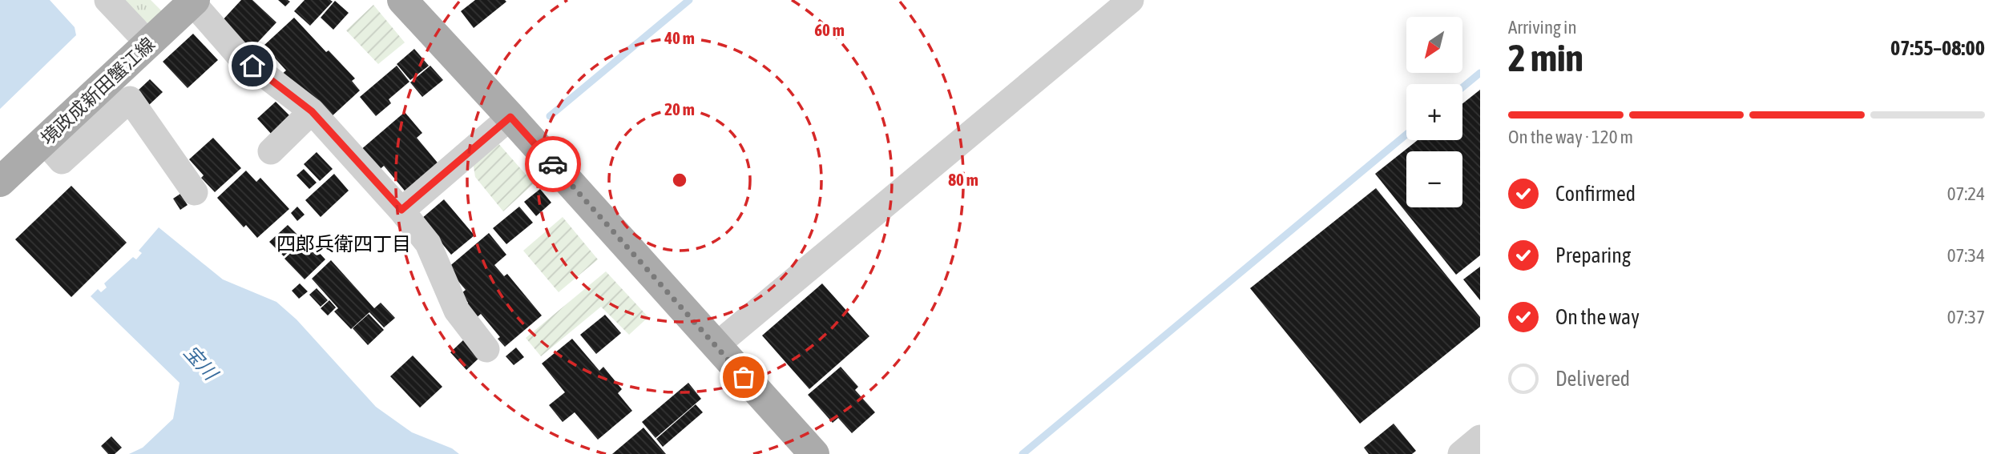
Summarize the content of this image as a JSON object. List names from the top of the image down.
{
  "streets": {
    "main road": ["境政成新田蟹江線"]
  },
  "districts": ["四郎兵衛四丁目"],
  "water": ["宝川"],
  "north": "bottom left",
  "page": {
    "heading": ["2 min", "Arriving in", "07:55–08:00"],
    "map_buttons": ["+", "−"],
    "bar": "On the way · 120 m",
    "list": [
      ["Confirmed", "07:24"],
      ["Preparing", "07:34"],
      ["On the way", "07:37"],
      "Delivered"
    ]
  },
  "rings": [
    "60 m",
    "40 m",
    "20 m",
    "80 m"
  ]
}
